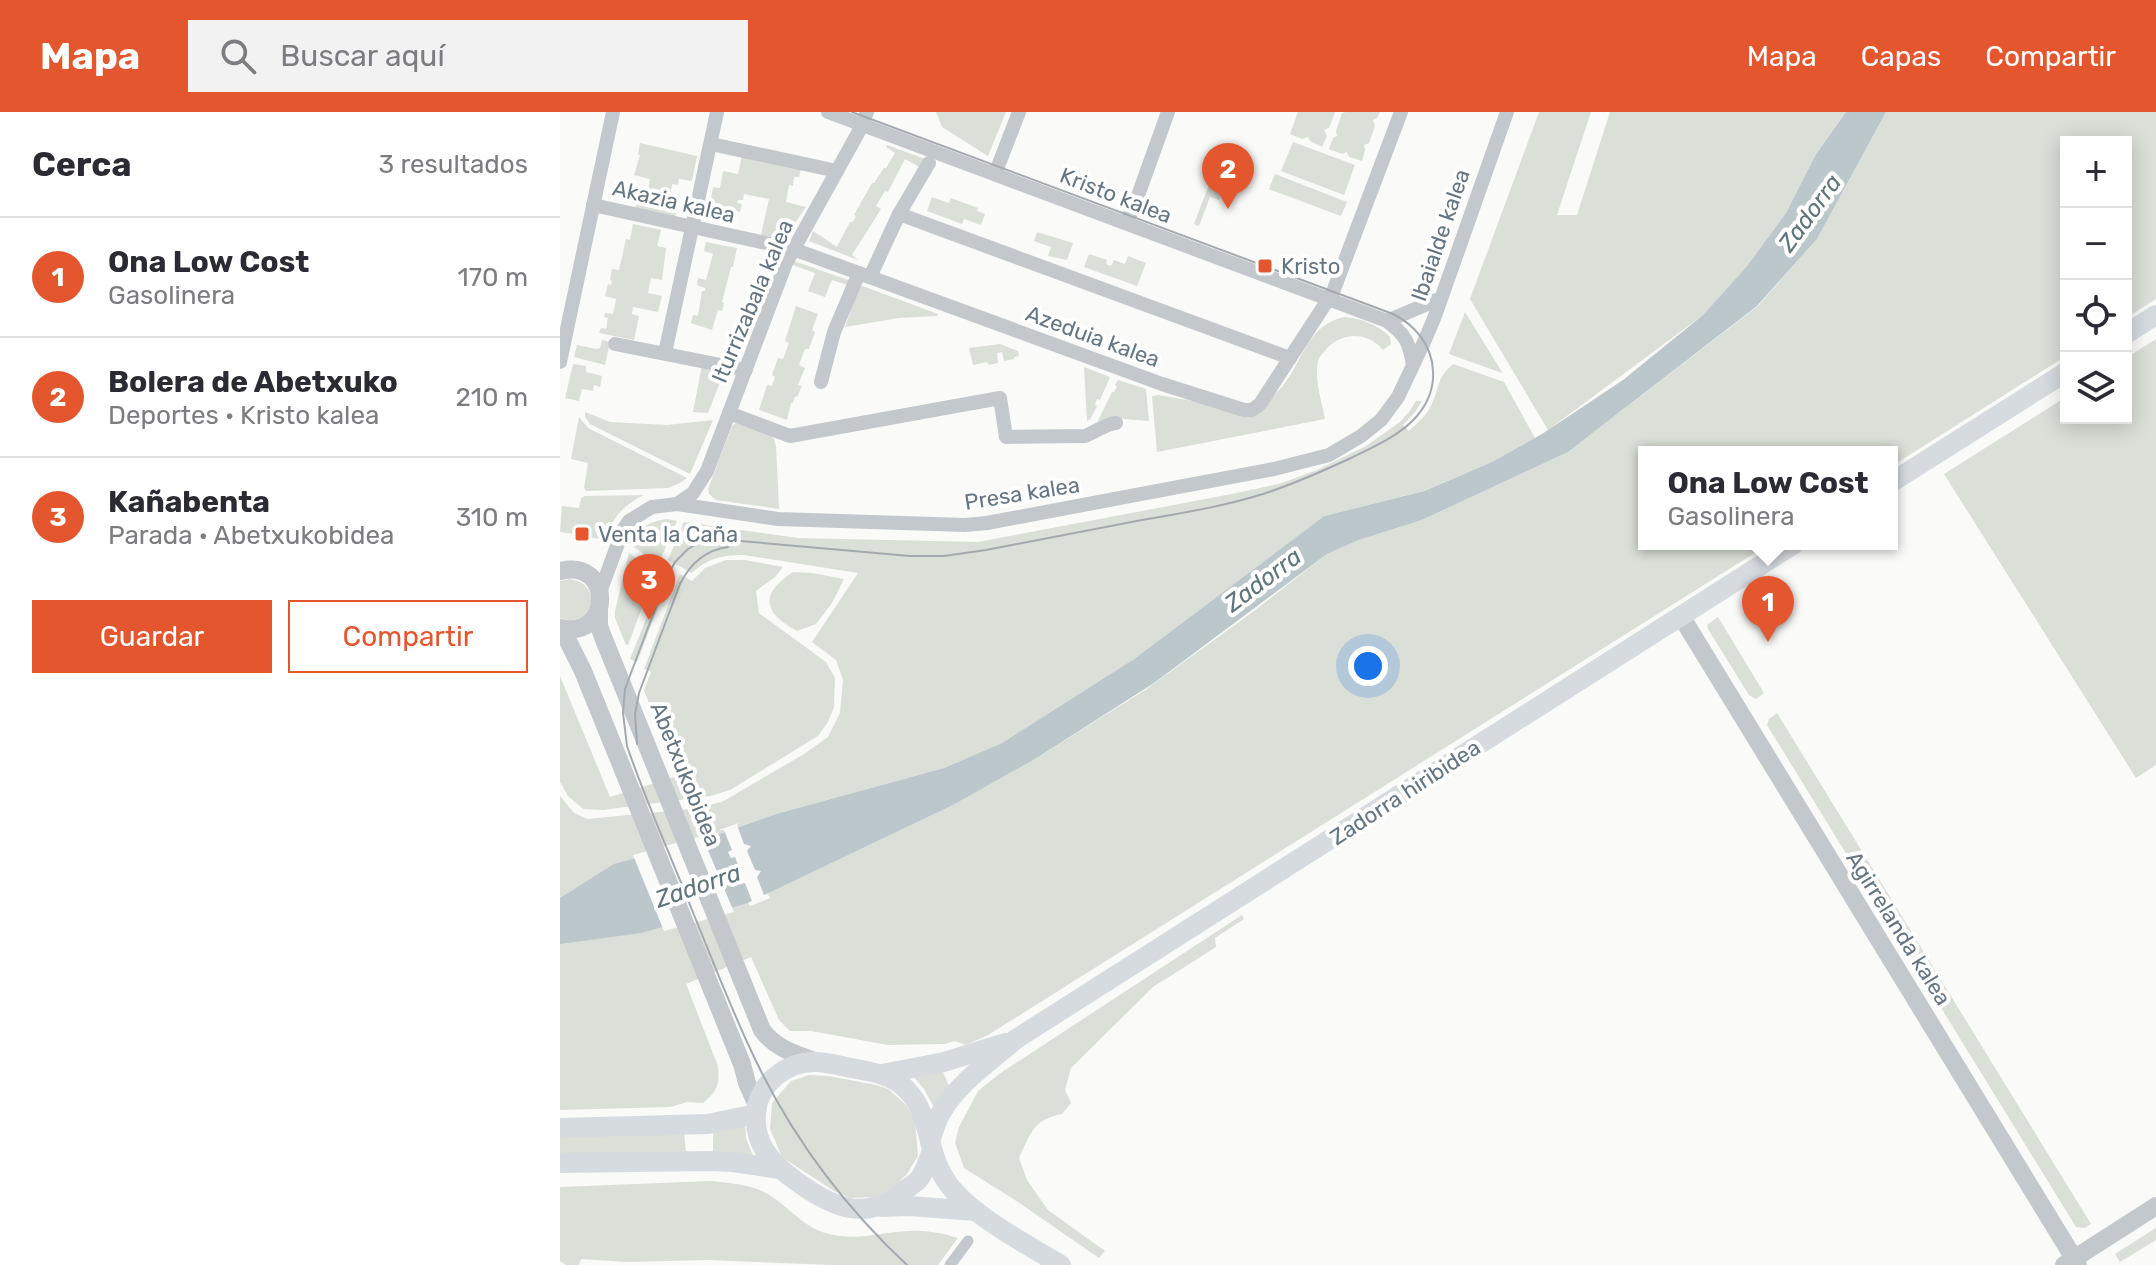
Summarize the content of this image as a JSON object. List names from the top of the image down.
{
  "streets": {
    "main road": ["Zadorra hiribidea"],
    "street": [
      "Kristo kalea",
      "Akazia kalea",
      "Ibaialde kalea",
      "Iturrizabala kalea",
      "Azeduia kalea",
      "Presa kalea",
      "Abetxukobidea",
      "Agirrelanda kalea"
    ]
  },
  "crossings": [
    ["Kristo kalea", "Iturrizabala kalea"],
    ["Kristo kalea", "Azeduia kalea"],
    ["Akazia kalea", "Iturrizabala kalea"],
    ["Akazia kalea", "Azeduia kalea"],
    ["Ibaialde kalea", "Presa kalea"],
    ["Iturrizabala kalea", "Azeduia kalea"],
    ["Iturrizabala kalea", "Presa kalea"],
    ["Presa kalea", "Abetxukobidea"],
    ["Abetxukobidea", "Zadorra hiribidea"],
    ["Zadorra hiribidea", "Agirrelanda kalea"]
  ],
  "water": ["Zadorra"],
  "places": {
    "transit": ["Kristo", "Venta la Caña"]
  },
  "page": {
    "header": "Mapa",
    "search": "Buscar aquí",
    "nav": ["Mapa", "Capas", "Compartir"],
    "heading": ["Cerca", "3 resultados"],
    "map_buttons": ["+", "−"],
    "pins": ["2", "3", "1"],
    "list": [
      {
        "mark": "1",
        "name": "Ona Low Cost",
        "note": "Gasolinera",
        "value": "170 m"
      },
      {
        "mark": "2",
        "name": "Bolera de Abetxuko",
        "note": "Deportes · Kristo kalea",
        "value": "210 m"
      },
      {
        "mark": "3",
        "name": "Kañabenta",
        "note": "Parada · Abetxukobidea",
        "value": "310 m"
      }
    ],
    "popup": ["Ona Low Cost", "Gasolinera"],
    "buttons": ["Guardar", "Compartir"]
  }
}
